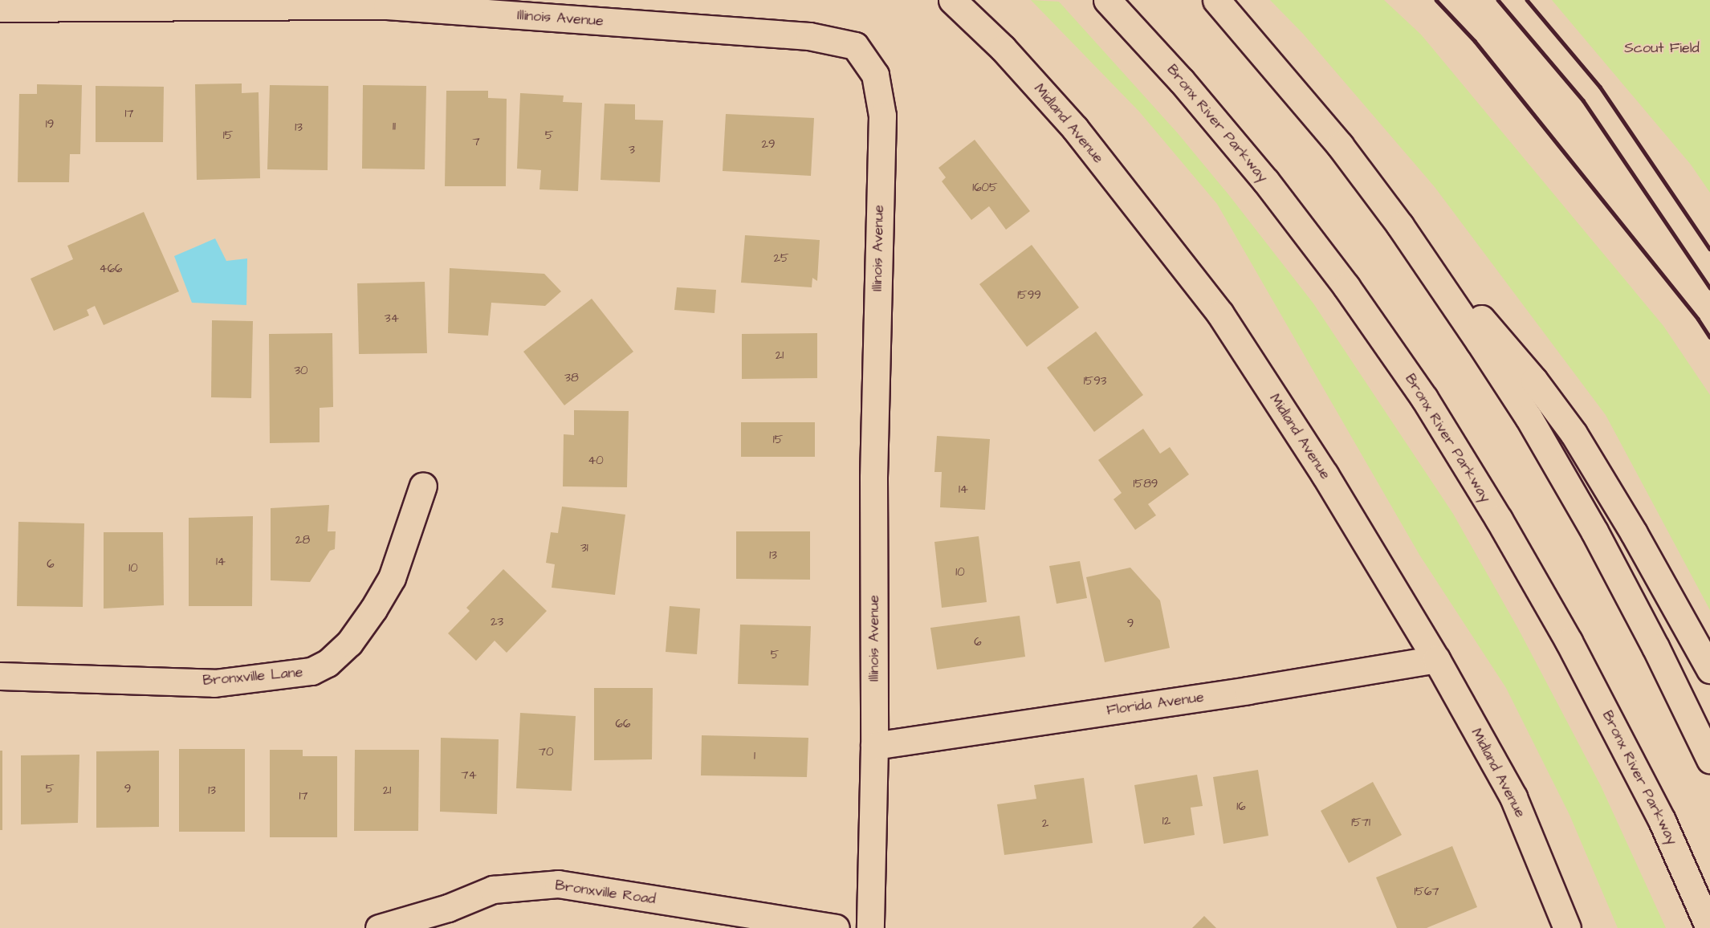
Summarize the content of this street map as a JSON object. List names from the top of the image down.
{
  "streets": {
    "main road": [
      "Illinois Avenue",
      "Midland Avenue",
      "Bronx River Parkway",
      "Bronxville Lane",
      "Florida Avenue",
      "Bronxville Road"
    ]
  },
  "crossings": [
    ["Illinois Avenue", "Florida Avenue"],
    ["Midland Avenue", "Florida Avenue"]
  ],
  "parks": ["Scout Field"],
  "house_numbers": [
    "17",
    "19",
    "11",
    "13",
    "15",
    "5",
    "7",
    "29",
    "3",
    "1605",
    "25",
    "466",
    "1599",
    "34",
    "21",
    "30",
    "38",
    "1593",
    "15",
    "40",
    "1589",
    "14",
    "28",
    "31",
    "13",
    "14",
    "6",
    "10",
    "10",
    "23",
    "9",
    "6",
    "5",
    "66",
    "70",
    "1",
    "74",
    "5",
    "9",
    "13",
    "21",
    "17",
    "16",
    "12",
    "1571",
    "2",
    "1567"
  ]
}
